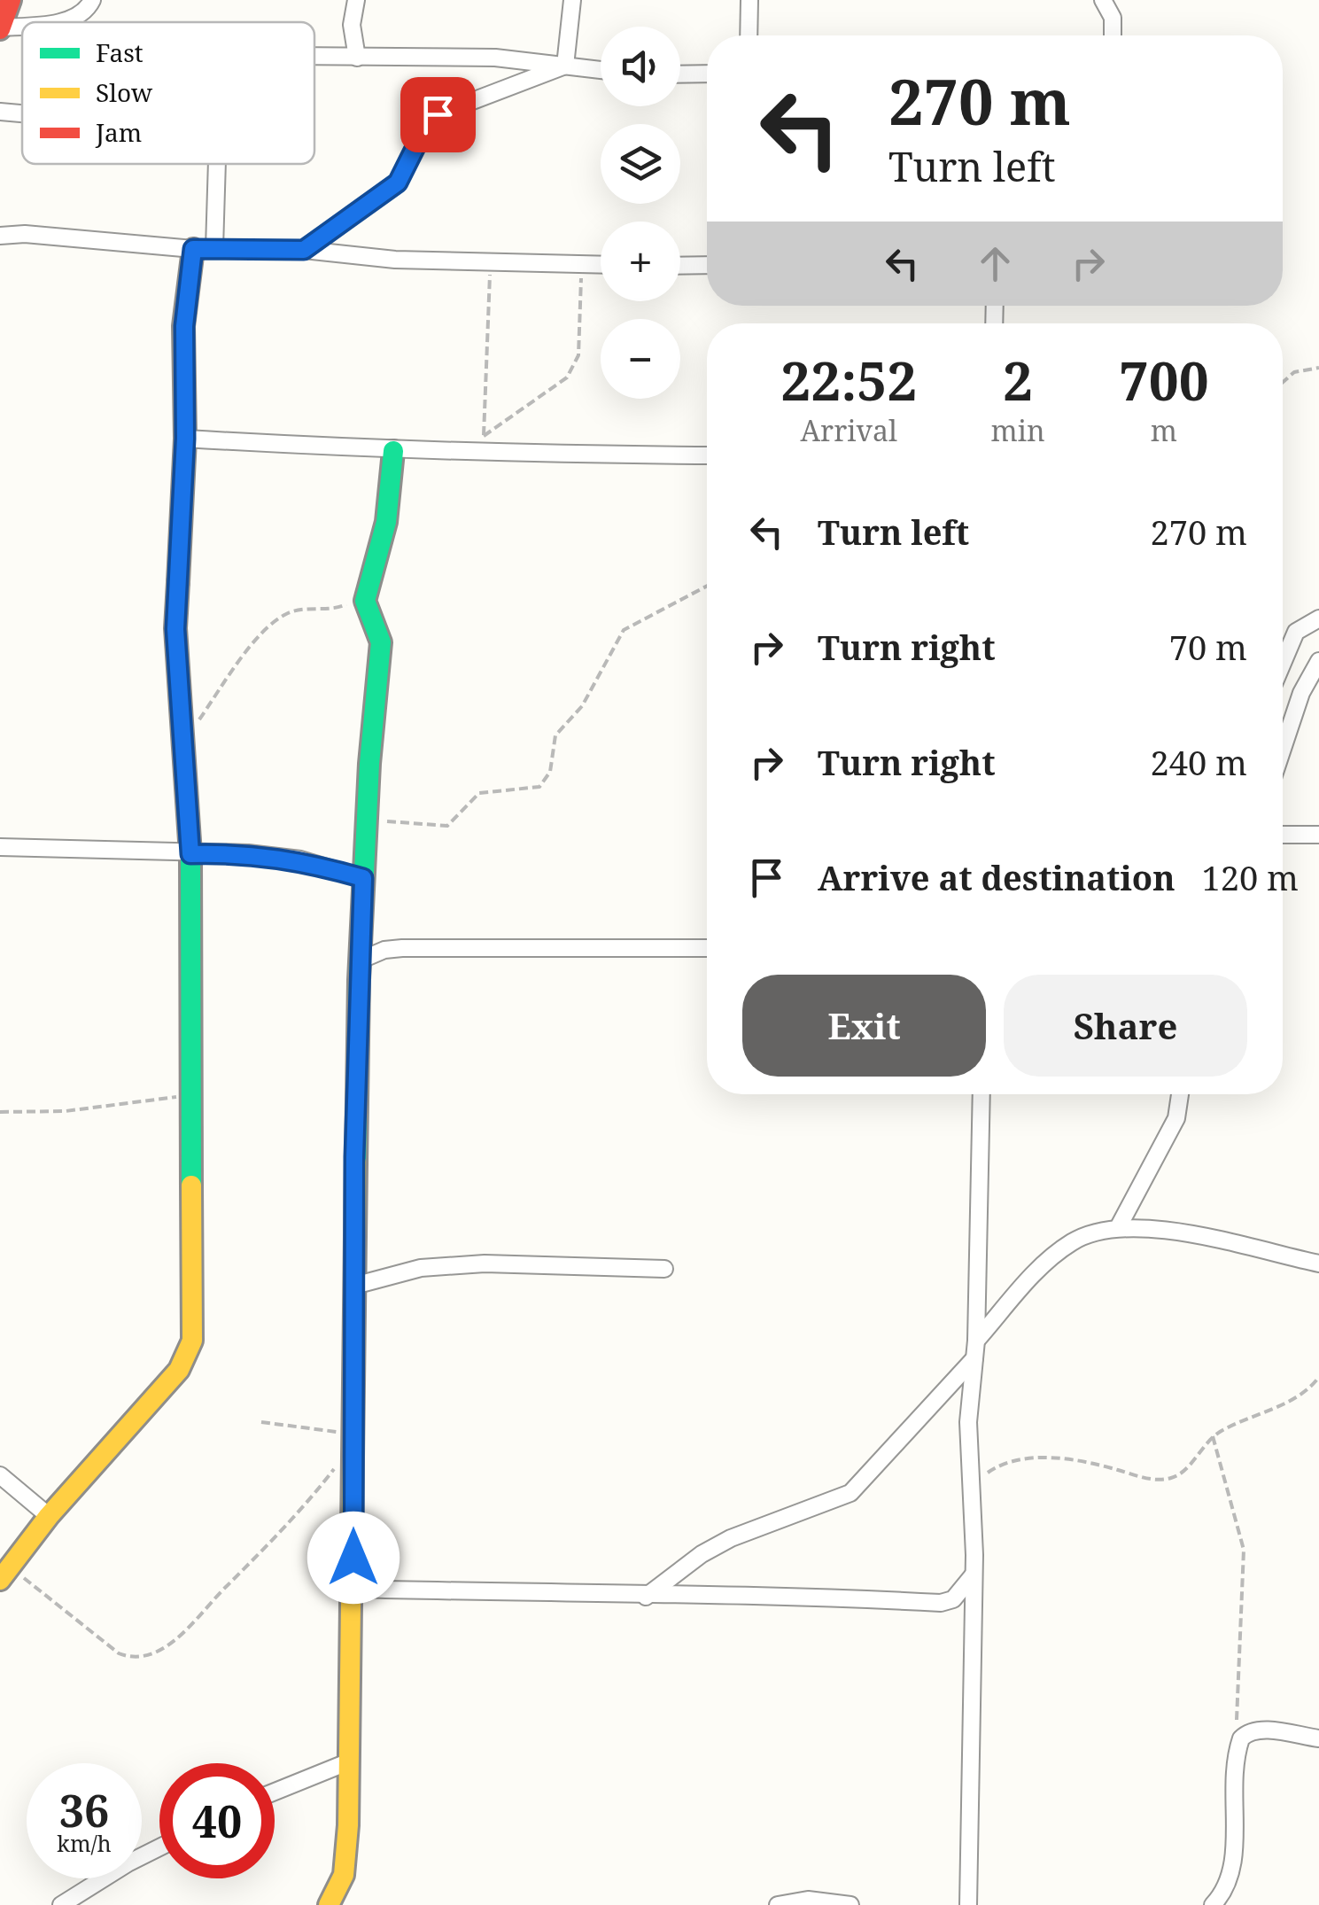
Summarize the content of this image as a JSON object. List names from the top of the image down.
{
  "legend": ["Fast", "Slow", "Jam"],
  "page": {
    "map_buttons": ["+", "−"],
    "turn": ["270 m", "Turn left"],
    "eta": [
      "22:52",
      "Arrival",
      "2",
      "min",
      "700",
      "m"
    ],
    "list": [
      {
        "name": "Turn left",
        "value": "270 m"
      },
      {
        "name": "Turn right",
        "value": "70 m"
      },
      {
        "name": "Turn right",
        "value": "240 m"
      },
      {
        "name": "Arrive at destination",
        "value": "120 m"
      }
    ],
    "buttons": ["Exit", "Share"],
    "speed": "36 km/h",
    "limit": "40"
  }
}
